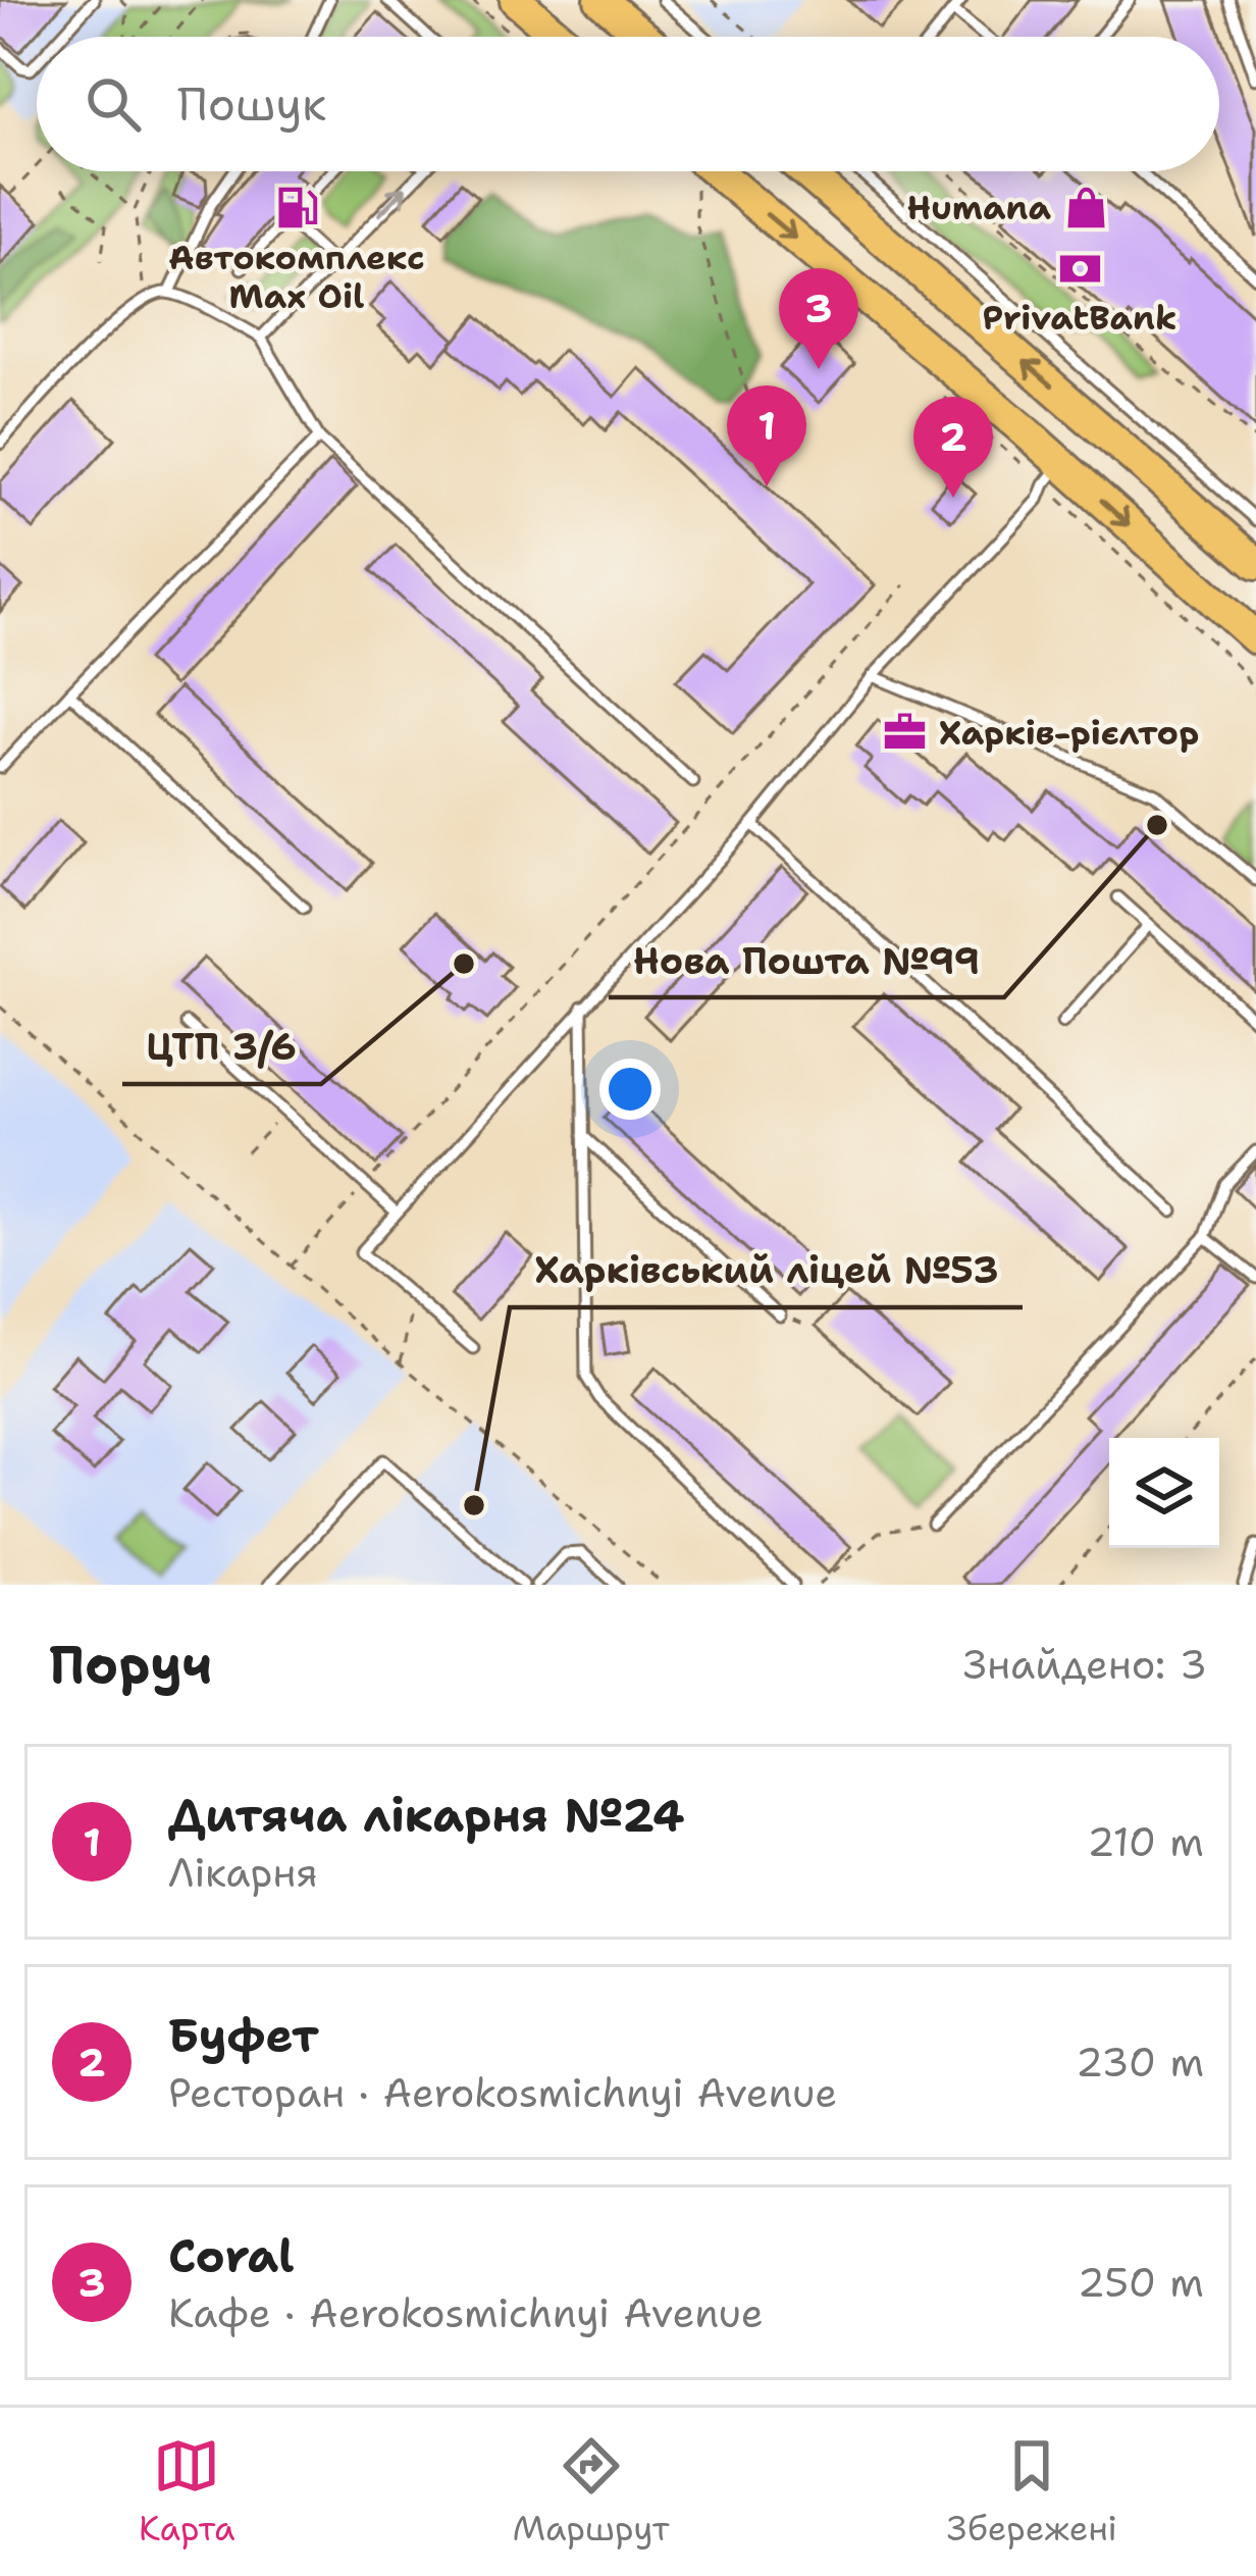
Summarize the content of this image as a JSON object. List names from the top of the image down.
{
  "places": {
    "shop": ["Humana"],
    "fuel station": ["Автокомплекс Max Oil"],
    "bank": ["PrivatBank"],
    "office": ["Харків-рієлтор"],
    "other": ["Нова Пошта №99", "ЦТП 3/6", "Харківський ліцей №53"]
  },
  "page": {
    "search": "Пошук",
    "pins": ["3", "1", "2"],
    "heading": ["Поруч", "Знайдено: 3"],
    "list": [
      {
        "mark": "1",
        "name": "Дитяча лікарня №24",
        "note": "Лікарня",
        "value": "210 m"
      },
      {
        "mark": "2",
        "name": "Буфет",
        "note": "Ресторан · Aerokosmichnyi Avenue",
        "value": "230 m"
      },
      {
        "mark": "3",
        "name": "Coral",
        "note": "Кафе · Aerokosmichnyi Avenue",
        "value": "250 m"
      }
    ],
    "nav": ["Карта", "Маршрут", "Збережені"]
  }
}
